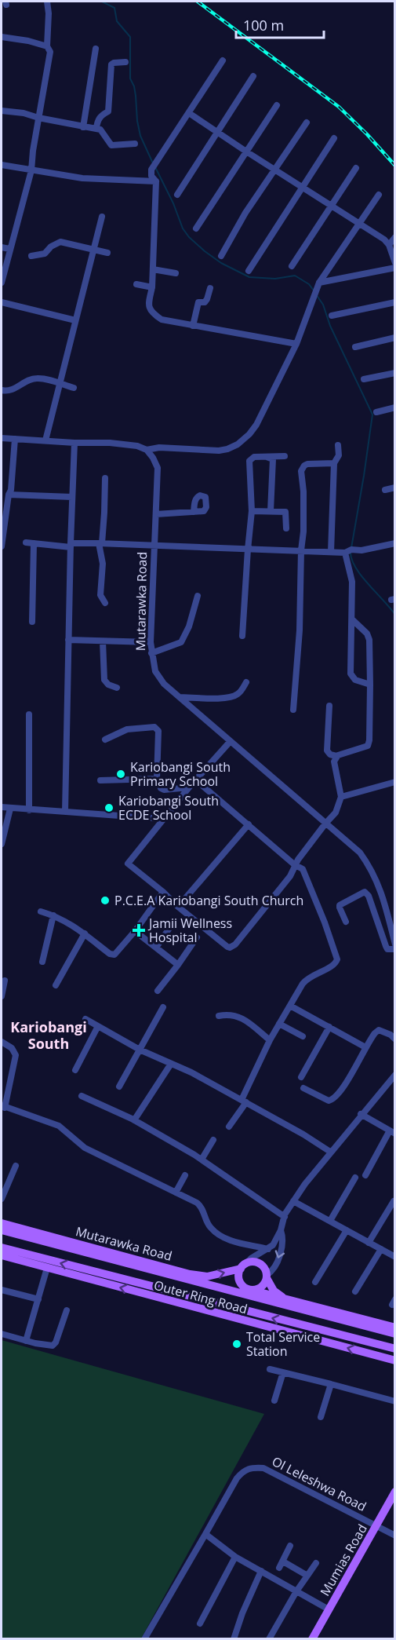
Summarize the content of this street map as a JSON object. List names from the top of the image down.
{
  "streets": {
    "main road": ["Mutarawka Road", "Outer Ring Road", "Mumias Road"],
    "street": ["Ol Leleshwa Road"]
  },
  "crossings": [
    ["Mutarawka Road", "Outer Ring Road"],
    ["Ol Leleshwa Road", "Mumias Road"]
  ],
  "districts": ["Kariobangi South"],
  "places": {
    "other": [
      "Kariobangi South Primary School",
      "Kariobangi South ECDE School",
      "P.C.E.A Kariobangi South Church",
      "Total Service Station"
    ],
    "health": ["Jamii Wellness Hospital"]
  },
  "scale_bar": "100 m"
}
